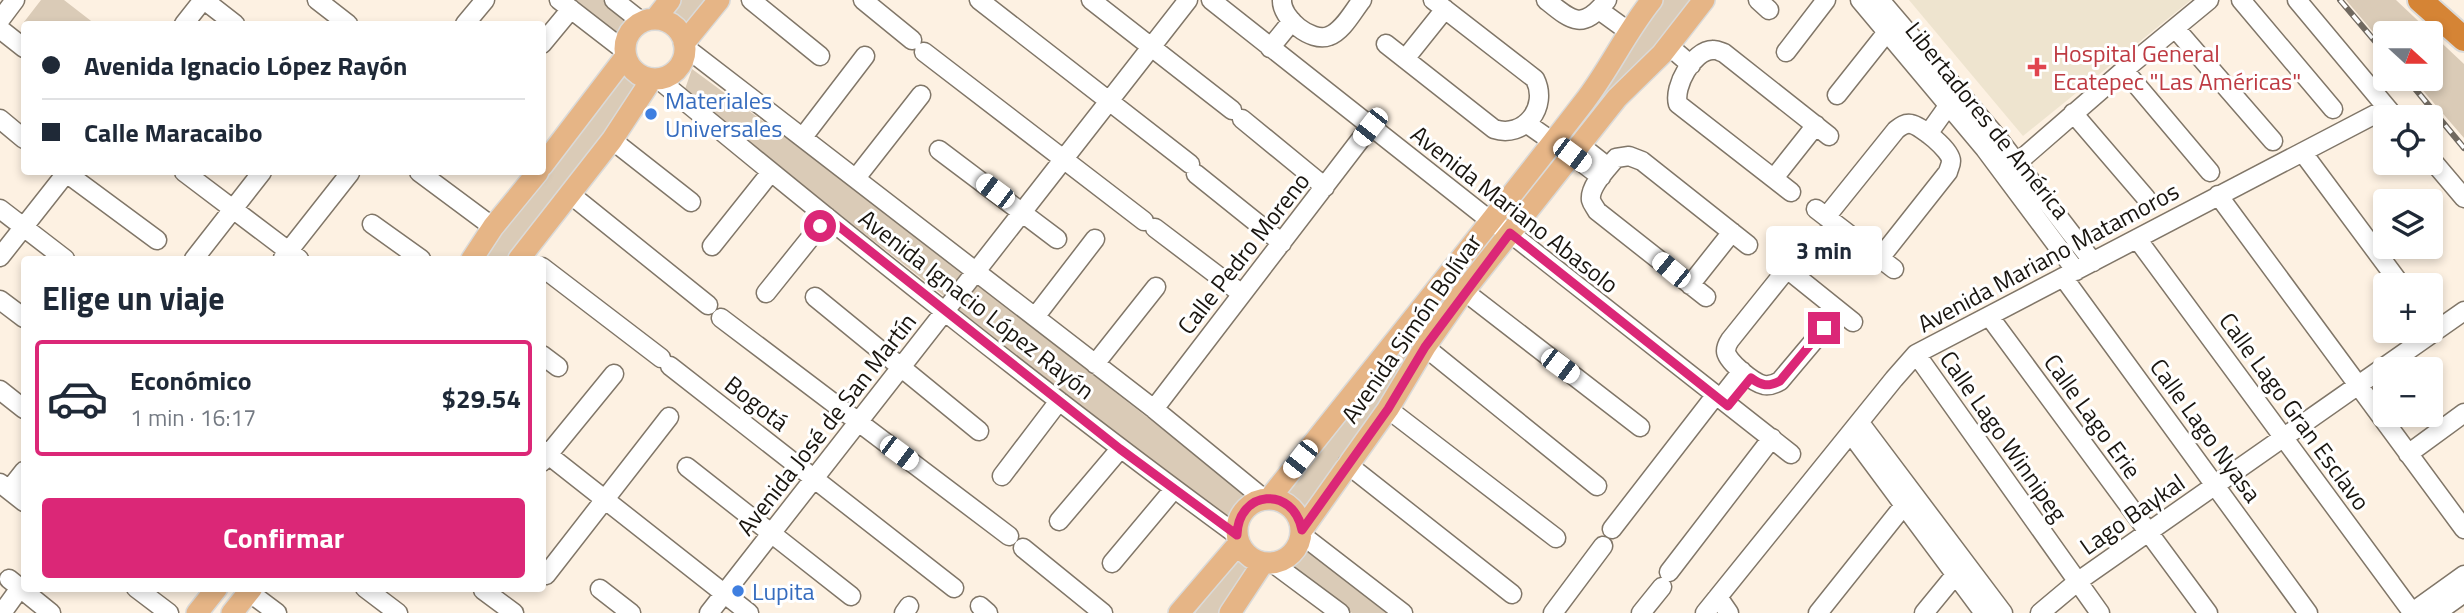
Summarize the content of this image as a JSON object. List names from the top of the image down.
{
  "streets": {
    "main road": ["Avenida Simón Bolívar"],
    "street": [
      "Libertadores de América",
      "Avenida Mariano Abasolo",
      "Calle Pedro Moreno",
      "Avenida Mariano Matamoros",
      "Avenida Ignacio López Rayón",
      "Bogotá",
      "Calle Lago Gran Esclavo",
      "Calle Lago Erie",
      "Avenida José de San Martín",
      "Calle Lago Nyasa",
      "Calle Lago Winnipeg",
      "Lago Baykal"
    ]
  },
  "crossings": [
    ["Libertadores de América", "Avenida Mariano Matamoros"],
    ["Libertadores de América", "Calle Lago Nyasa"],
    ["Avenida Mariano Abasolo", "Calle Pedro Moreno"],
    ["Avenida Mariano Abasolo", "Avenida Simón Bolívar"],
    ["Calle Pedro Moreno", "Avenida Ignacio López Rayón"],
    ["Avenida Mariano Matamoros", "Calle Lago Gran Esclavo"],
    ["Avenida Mariano Matamoros", "Calle Lago Erie"],
    ["Avenida Mariano Matamoros", "Calle Lago Nyasa"],
    ["Avenida Mariano Matamoros", "Calle Lago Winnipeg"],
    ["Avenida Ignacio López Rayón", "Avenida Simón Bolívar"],
    ["Avenida Ignacio López Rayón", "Avenida José de San Martín"],
    ["Bogotá", "Avenida José de San Martín"],
    ["Calle Lago Gran Esclavo", "Lago Baykal"],
    ["Calle Lago Erie", "Lago Baykal"],
    ["Calle Lago Nyasa", "Lago Baykal"],
    ["Calle Lago Winnipeg", "Lago Baykal"]
  ],
  "places": {
    "health": ["Hospital General Ecatepec \"Las Américas\""],
    "other": ["Materiales Universales", "Lupita"]
  },
  "north": "right",
  "page": {
    "map_buttons": ["+", "−"],
    "banner": ["Avenida Ignacio López Rayón", "Calle Maracaibo"],
    "bubble": "3 min",
    "heading": "Elige un viaje",
    "list": [
      {
        "name": "Económico",
        "note": "1 min · 16:17",
        "value": "$29.54"
      }
    ],
    "buttons": "Confirmar"
  }
}
